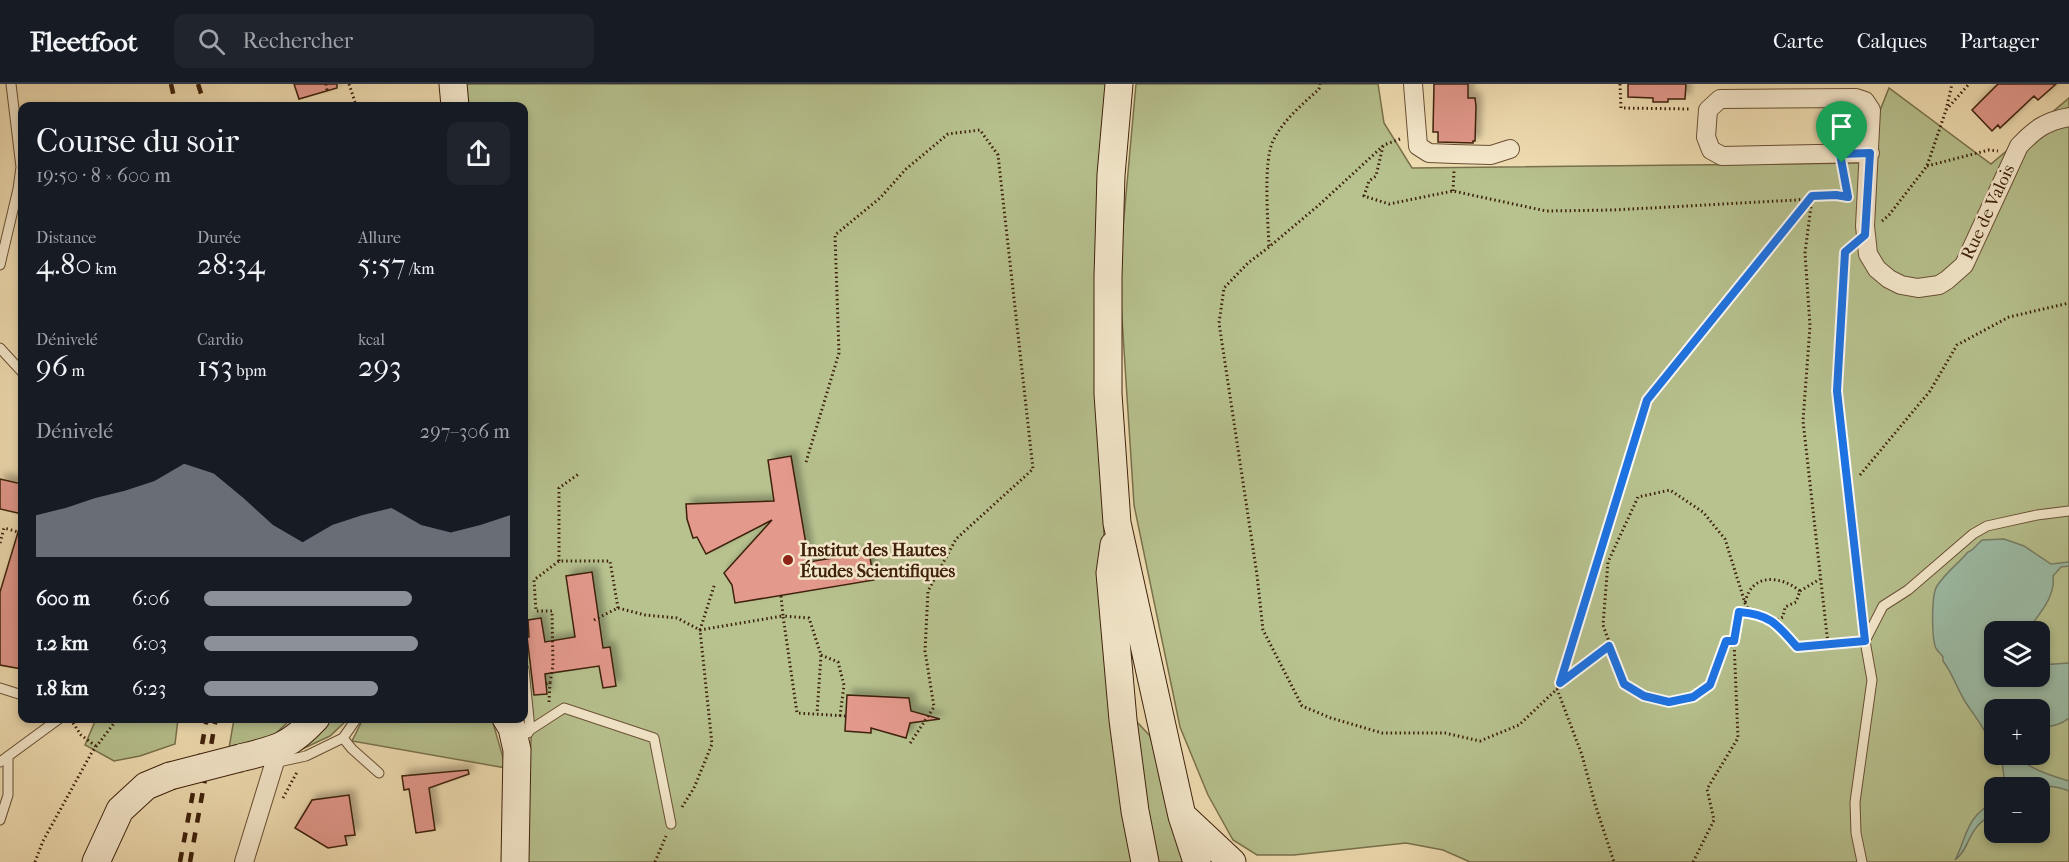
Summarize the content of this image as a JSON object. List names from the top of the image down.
{
  "streets": {
    "street": ["Rue de Valois"]
  },
  "places": ["Institut des Hautes Études Scientifiques"],
  "page": {
    "header": "Fleetfoot",
    "search": "Rechercher",
    "nav": ["Carte", "Calques", "Partager"],
    "heading": ["Course du soir", "19:50 · 8 × 600 m"],
    "stats": [
      ["Distance", "4.80 km"],
      ["Durée", "28:34"],
      ["Allure", "5:57 /km"],
      ["Dénivelé", "96 m"],
      ["Cardio", "153 bpm"],
      ["kcal", "293"]
    ],
    "chart": ["Dénivelé", "297–306 m"],
    "list": [
      {
        "name": "600 m",
        "note": "6:06"
      },
      {
        "name": "1.2 km",
        "note": "6:03"
      },
      {
        "name": "1.8 km",
        "note": "6:23"
      }
    ],
    "map_buttons": ["+", "−"]
  }
}
